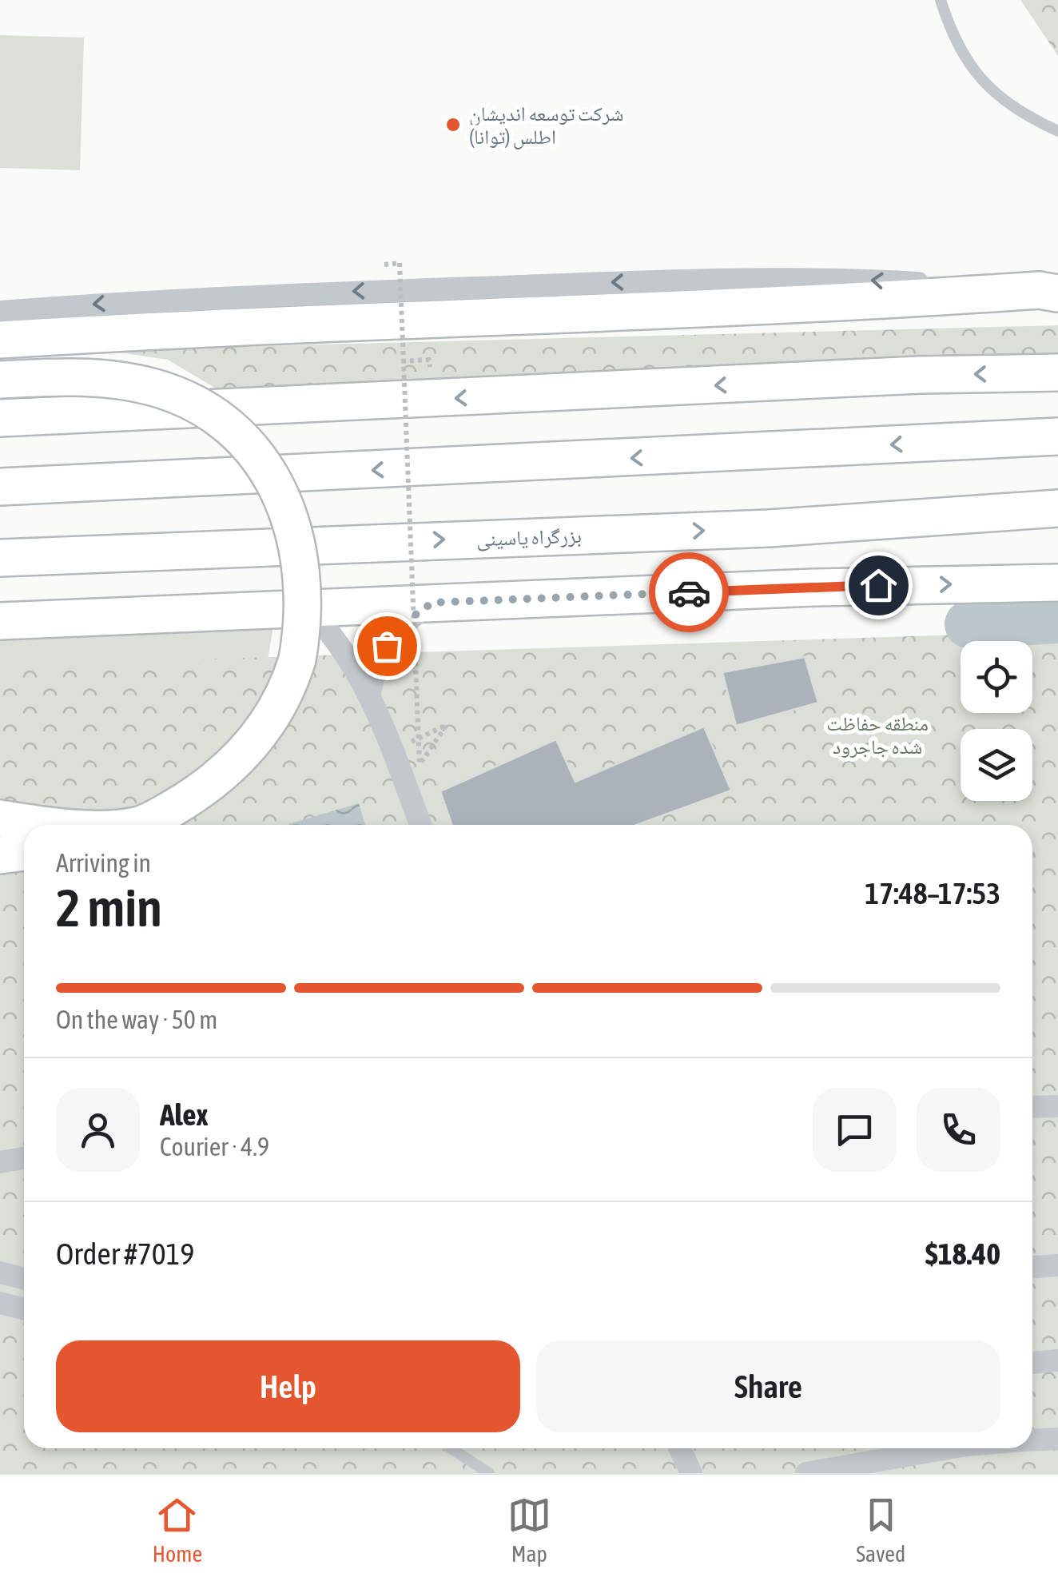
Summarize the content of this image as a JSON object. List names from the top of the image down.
{
  "streets": {
    "highway": ["بزرگراه یاسینی"]
  },
  "parks": ["منطقه حفاظت شده جاجرود"],
  "places": ["شرکت توسعه اندیشان اطلس (توانا)"],
  "page": {
    "heading": ["2 min", "Arriving in", "17:48–17:53"],
    "panel": [
      "Alex",
      "Courier · 4.9",
      "Order #7019",
      "$18.40"
    ],
    "bar": "On the way · 50 m",
    "buttons": ["Help", "Share"],
    "tabs": ["Home", "Map", "Saved"]
  }
}
